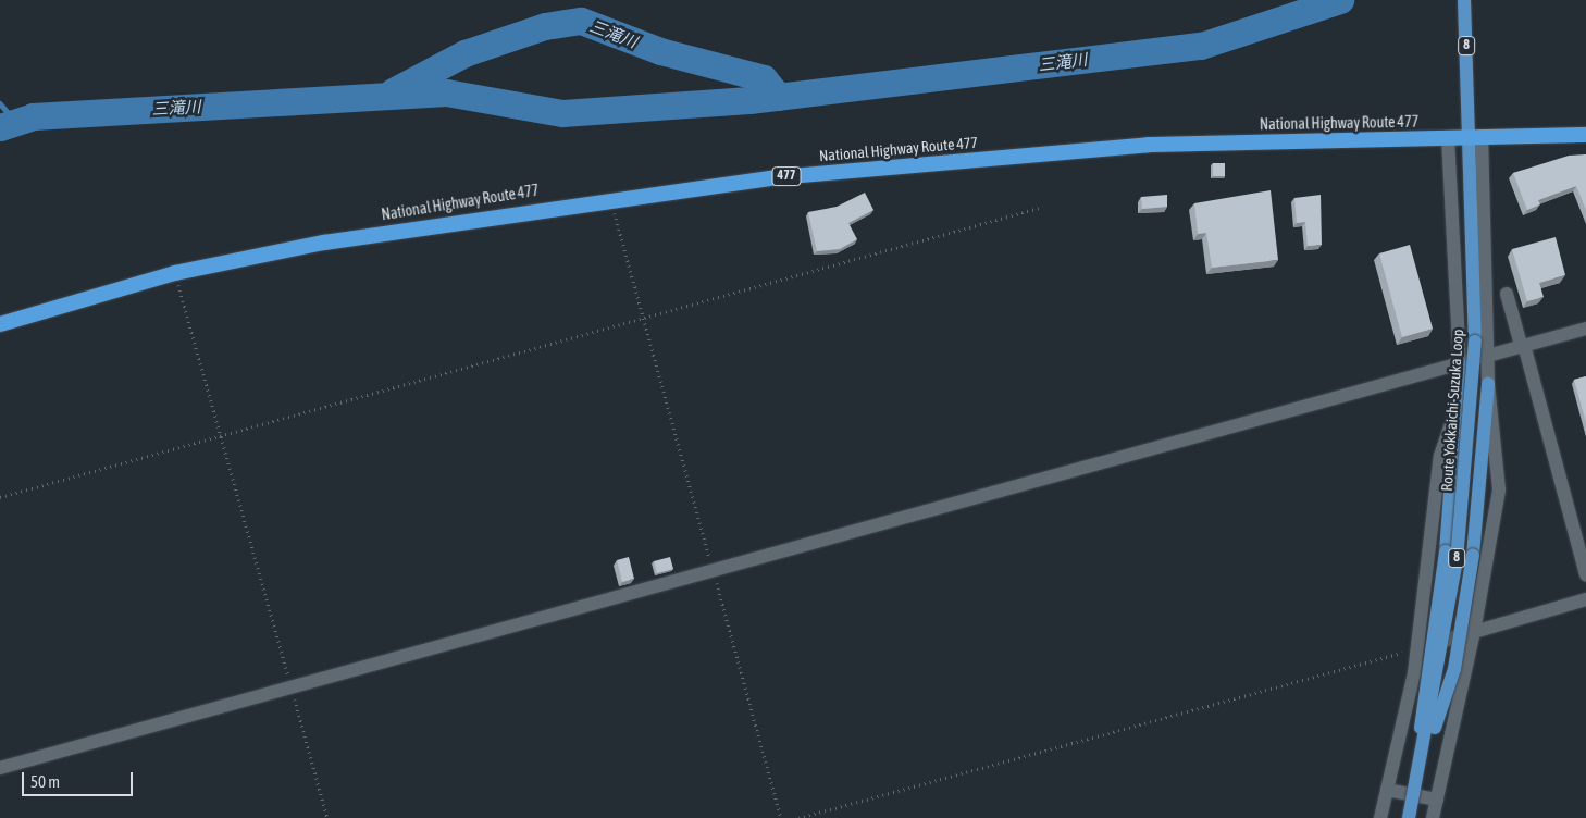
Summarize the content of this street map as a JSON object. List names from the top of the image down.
{
  "streets": {
    "highway": ["National Highway Route 477", "477"],
    "main road": ["8", "Route Yokkaichi-Suzuka Loop"]
  },
  "crossings": [
    ["8", "Route Yokkaichi-Suzuka Loop"],
    ["National Highway Route 477", "Route Yokkaichi-Suzuka Loop"]
  ],
  "water": ["三滝川"],
  "scale_bar": "50 m"
}
